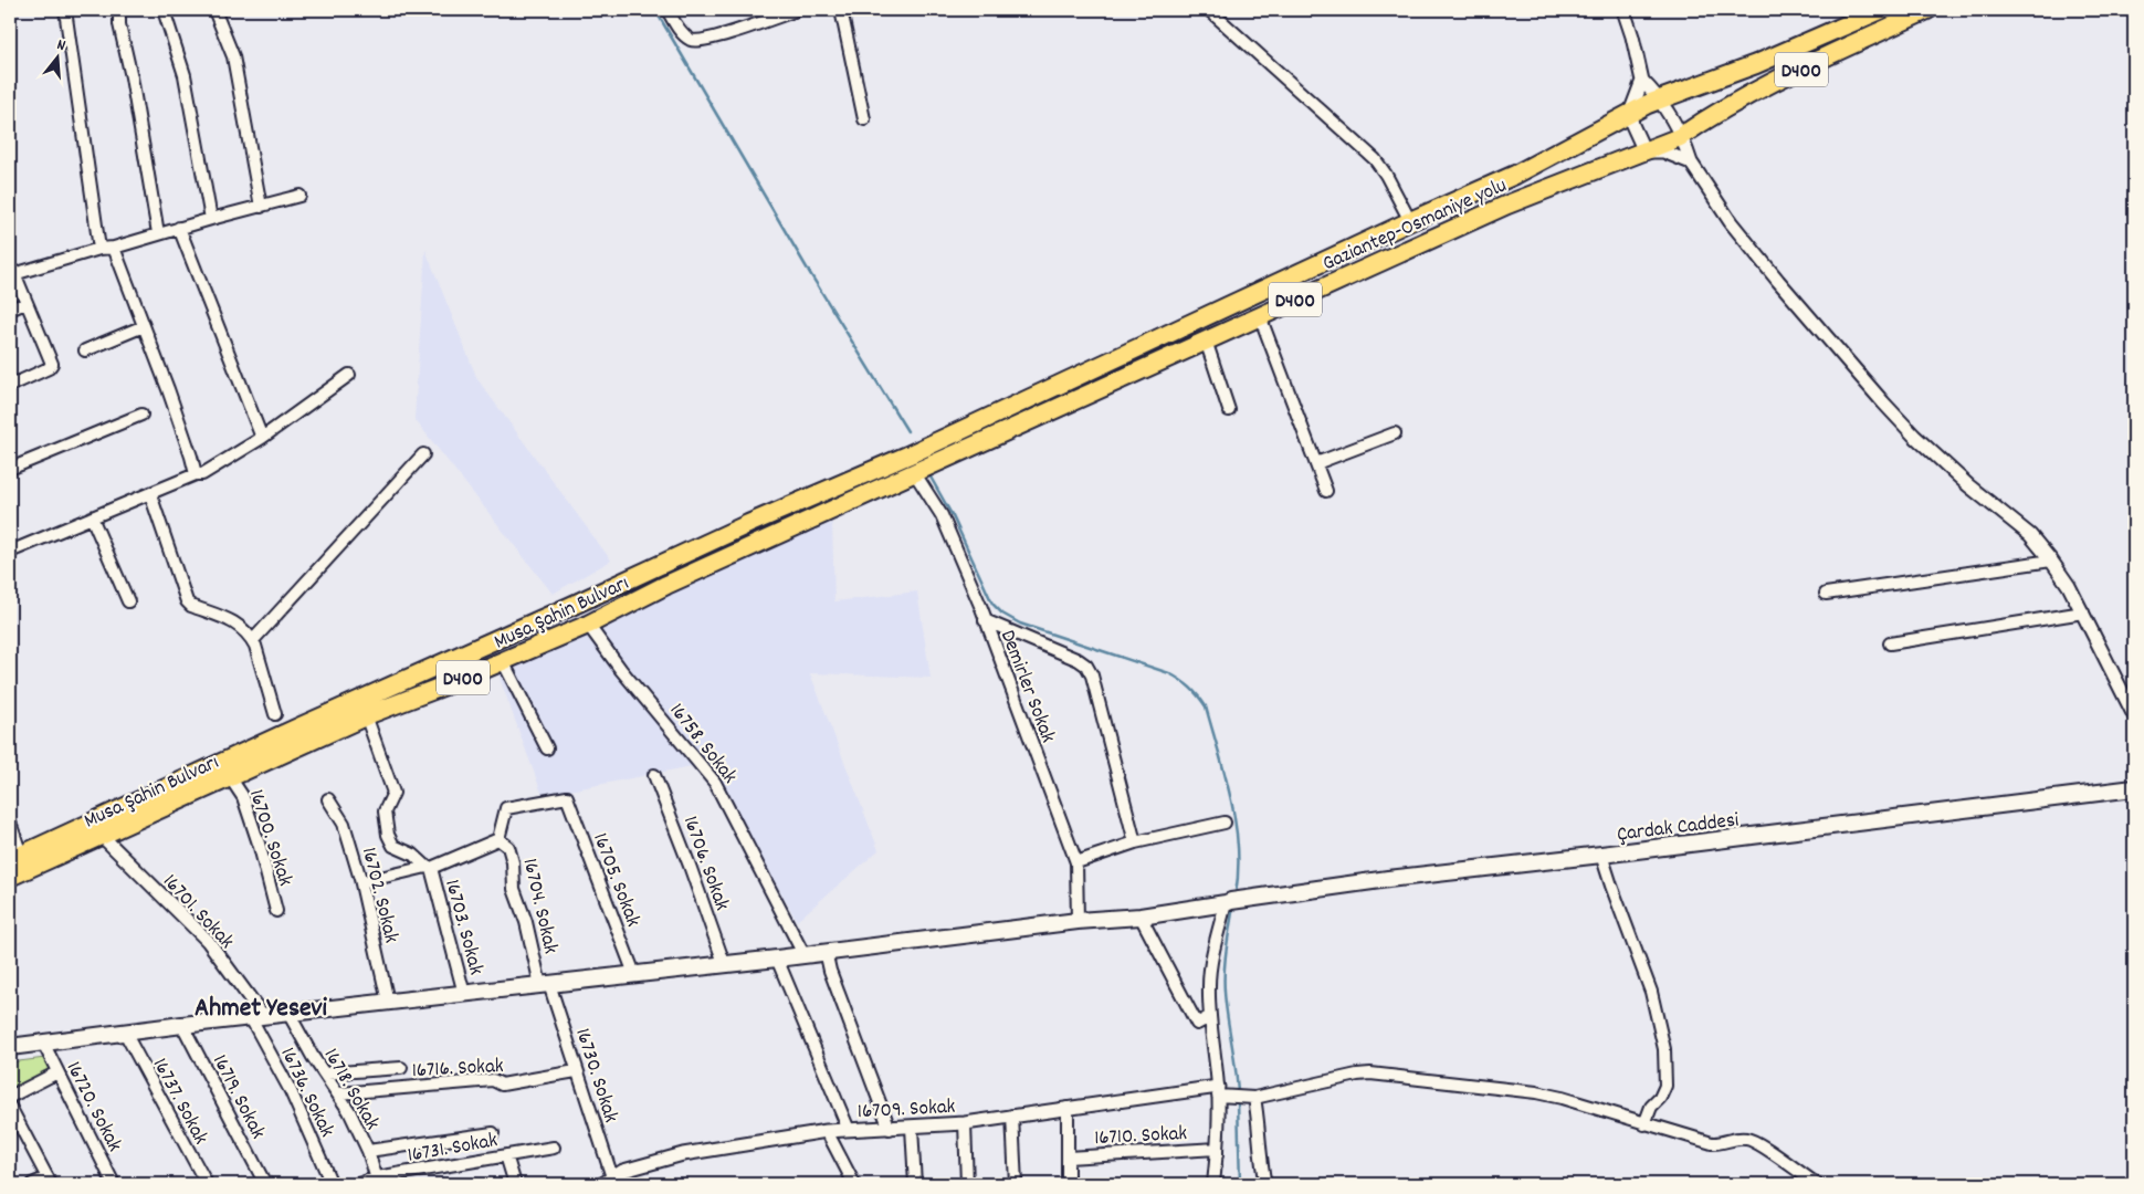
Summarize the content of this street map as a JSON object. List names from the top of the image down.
{
  "streets": {
    "highway": ["D400", "Gaziantep-Osmaniye yolu", "Musa Şahin Bulvarı"],
    "main road": ["Çardak Caddesi"],
    "street": [
      "Demirler Sokak",
      "16758. Sokak",
      "16700. Sokak",
      "16706. Sokak",
      "16705. Sokak",
      "16702. Sokak",
      "16704. Sokak",
      "16701. Sokak",
      "16703. Sokak",
      "16716. Sokak",
      "16730. Sokak",
      "16718. Sokak",
      "16736. Sokak",
      "16719. Sokak",
      "16737. Sokak",
      "16720. Sokak",
      "16709. Sokak",
      "16710. Sokak",
      "16731. Sokak"
    ]
  },
  "crossings": [
    ["Gaziantep-Osmaniye yolu", "Musa Şahin Bulvarı"],
    ["Gaziantep-Osmaniye yolu", "Demirler Sokak"],
    ["Musa Şahin Bulvarı", "Demirler Sokak"],
    ["Musa Şahin Bulvarı", "16758. Sokak"],
    ["Musa Şahin Bulvarı", "16700. Sokak"],
    ["Musa Şahin Bulvarı", "16701. Sokak"],
    ["Demirler Sokak", "Çardak Caddesi"],
    ["16758. Sokak", "Çardak Caddesi"],
    ["Çardak Caddesi", "16706. Sokak"],
    ["Çardak Caddesi", "16705. Sokak"],
    ["Çardak Caddesi", "16702. Sokak"],
    ["Çardak Caddesi", "16704. Sokak"],
    ["Çardak Caddesi", "16701. Sokak"],
    ["Çardak Caddesi", "16703. Sokak"],
    ["Çardak Caddesi", "16730. Sokak"],
    ["Çardak Caddesi", "16718. Sokak"],
    ["Çardak Caddesi", "16736. Sokak"],
    ["Çardak Caddesi", "16719. Sokak"],
    ["Çardak Caddesi", "16737. Sokak"],
    ["Çardak Caddesi", "16720. Sokak"],
    ["16705. Sokak", "16704. Sokak"],
    ["16704. Sokak", "16730. Sokak"],
    ["16701. Sokak", "16736. Sokak"],
    ["16716. Sokak", "16730. Sokak"],
    ["16716. Sokak", "16718. Sokak"],
    ["16730. Sokak", "16709. Sokak"],
    ["16718. Sokak", "16731. Sokak"]
  ],
  "districts": ["Ahmet Yesevi"],
  "north": "top"
}
